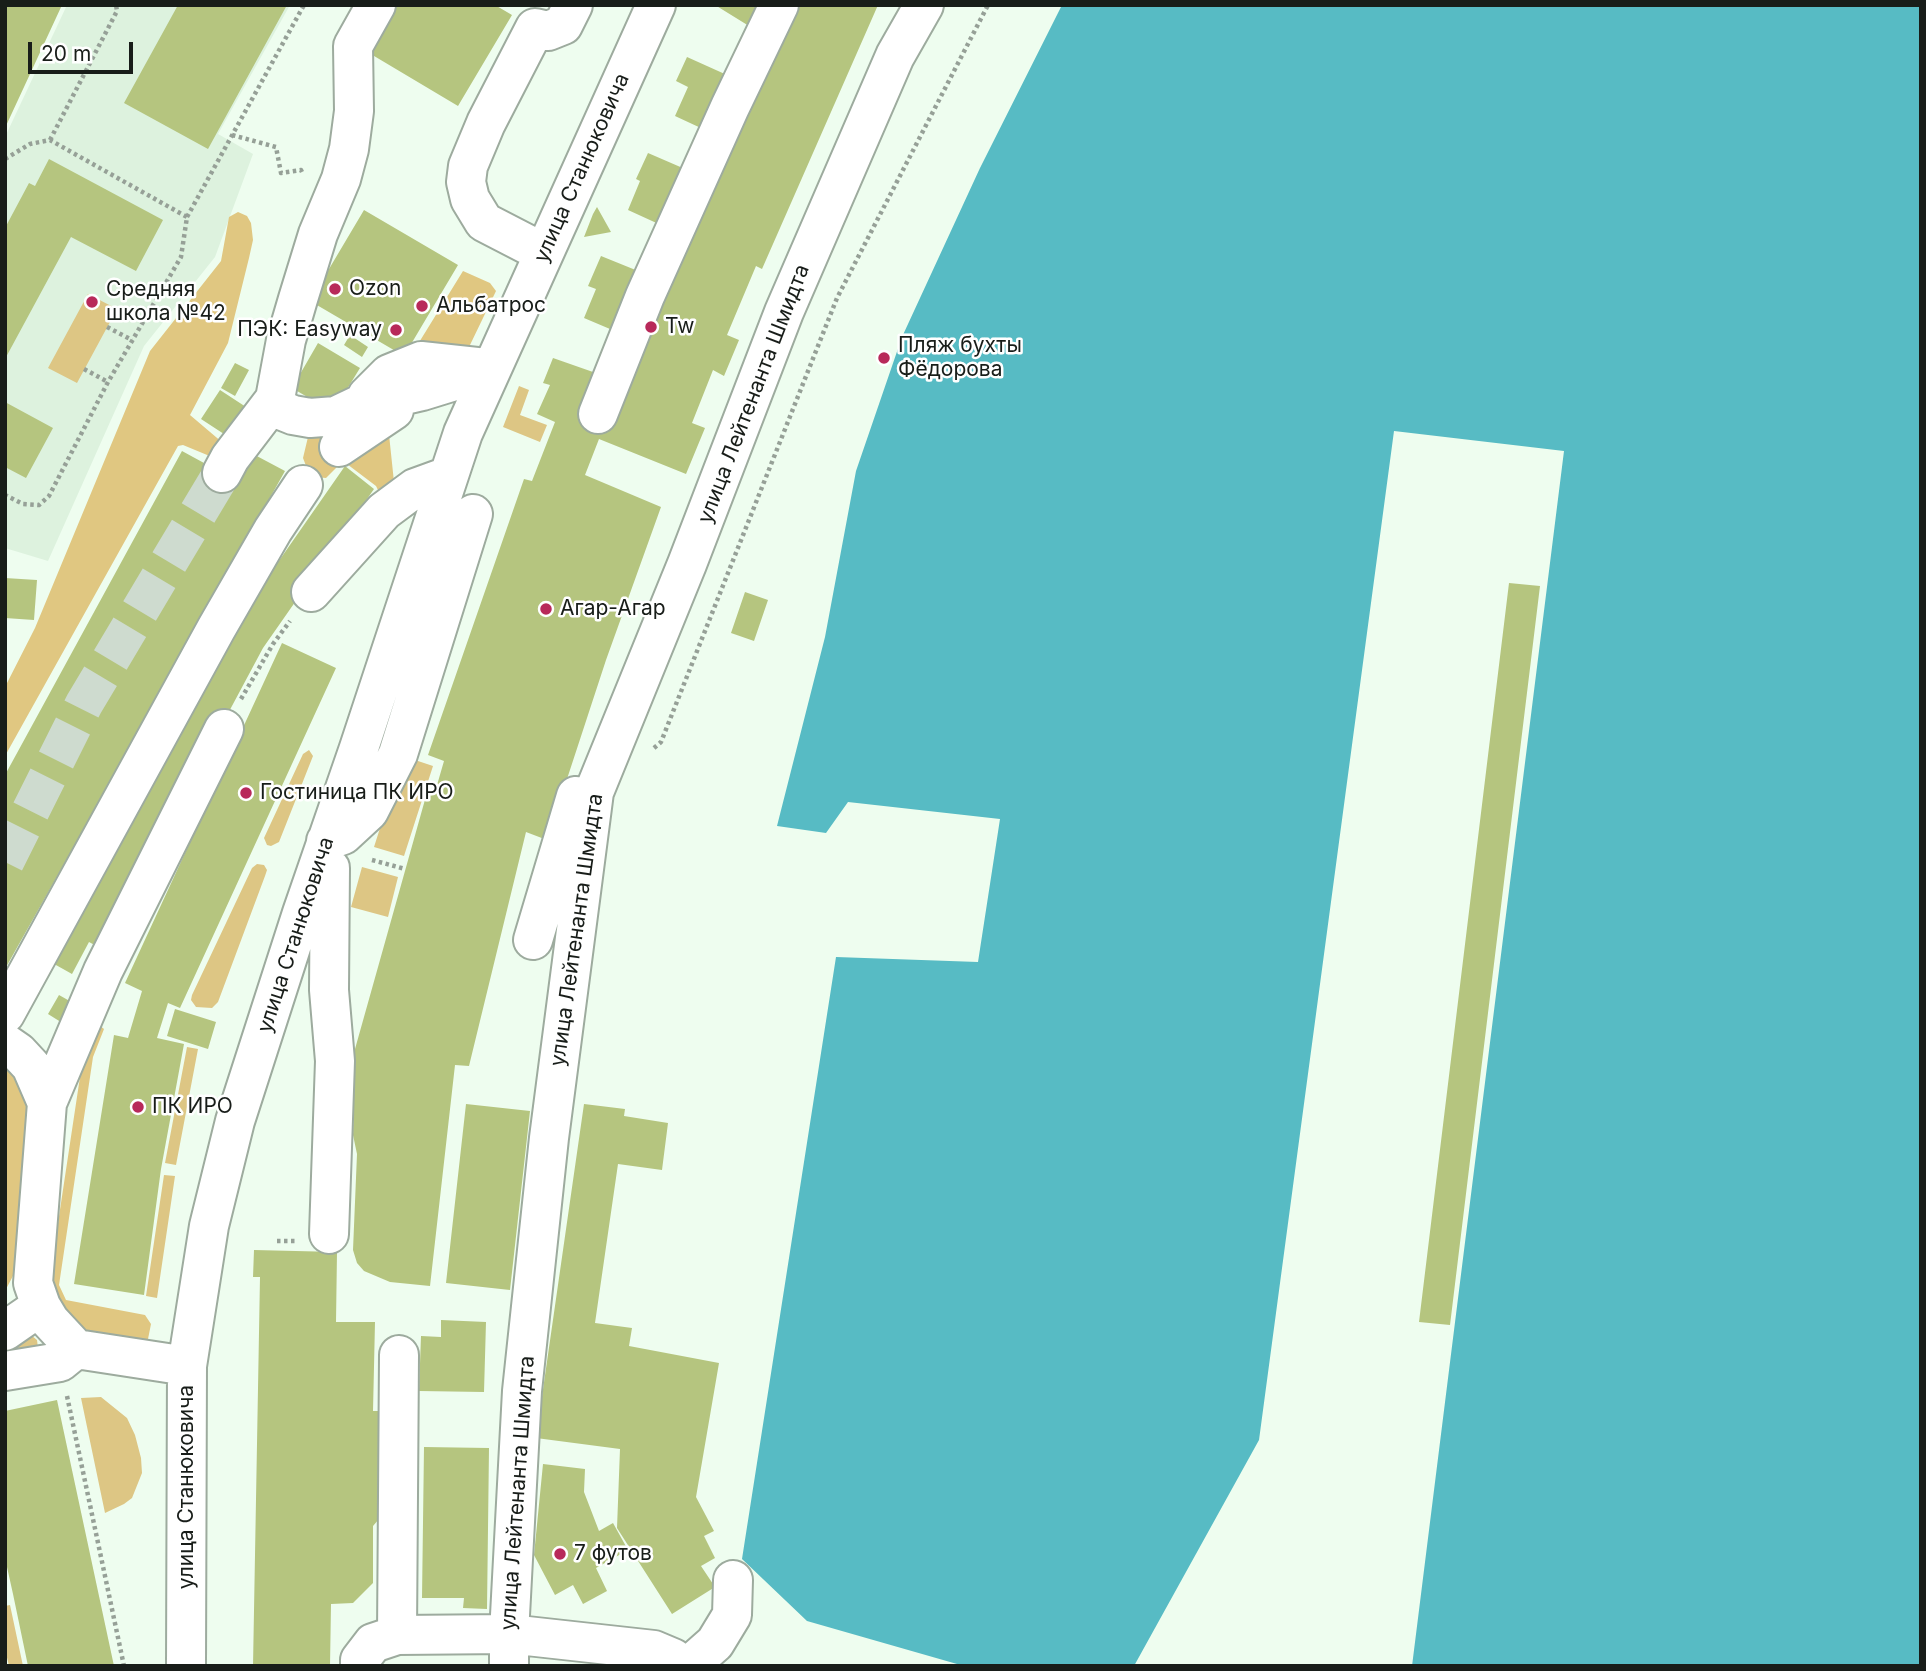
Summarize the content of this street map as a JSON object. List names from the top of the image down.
{
  "streets": {
    "street": ["улица Станюковича", "улица Лейтенанта Шмидта"]
  },
  "places": [
    "Ozon",
    "Средняя школа №42",
    "Альбатрос",
    "Tw",
    "ПЭК: Easyway",
    "Пляж бухты Фёдорова",
    "Агар-Агар",
    "Гостиница ПК ИРО",
    "ПК ИРО",
    "7 футов"
  ],
  "scale_bar": "20 m"
}
